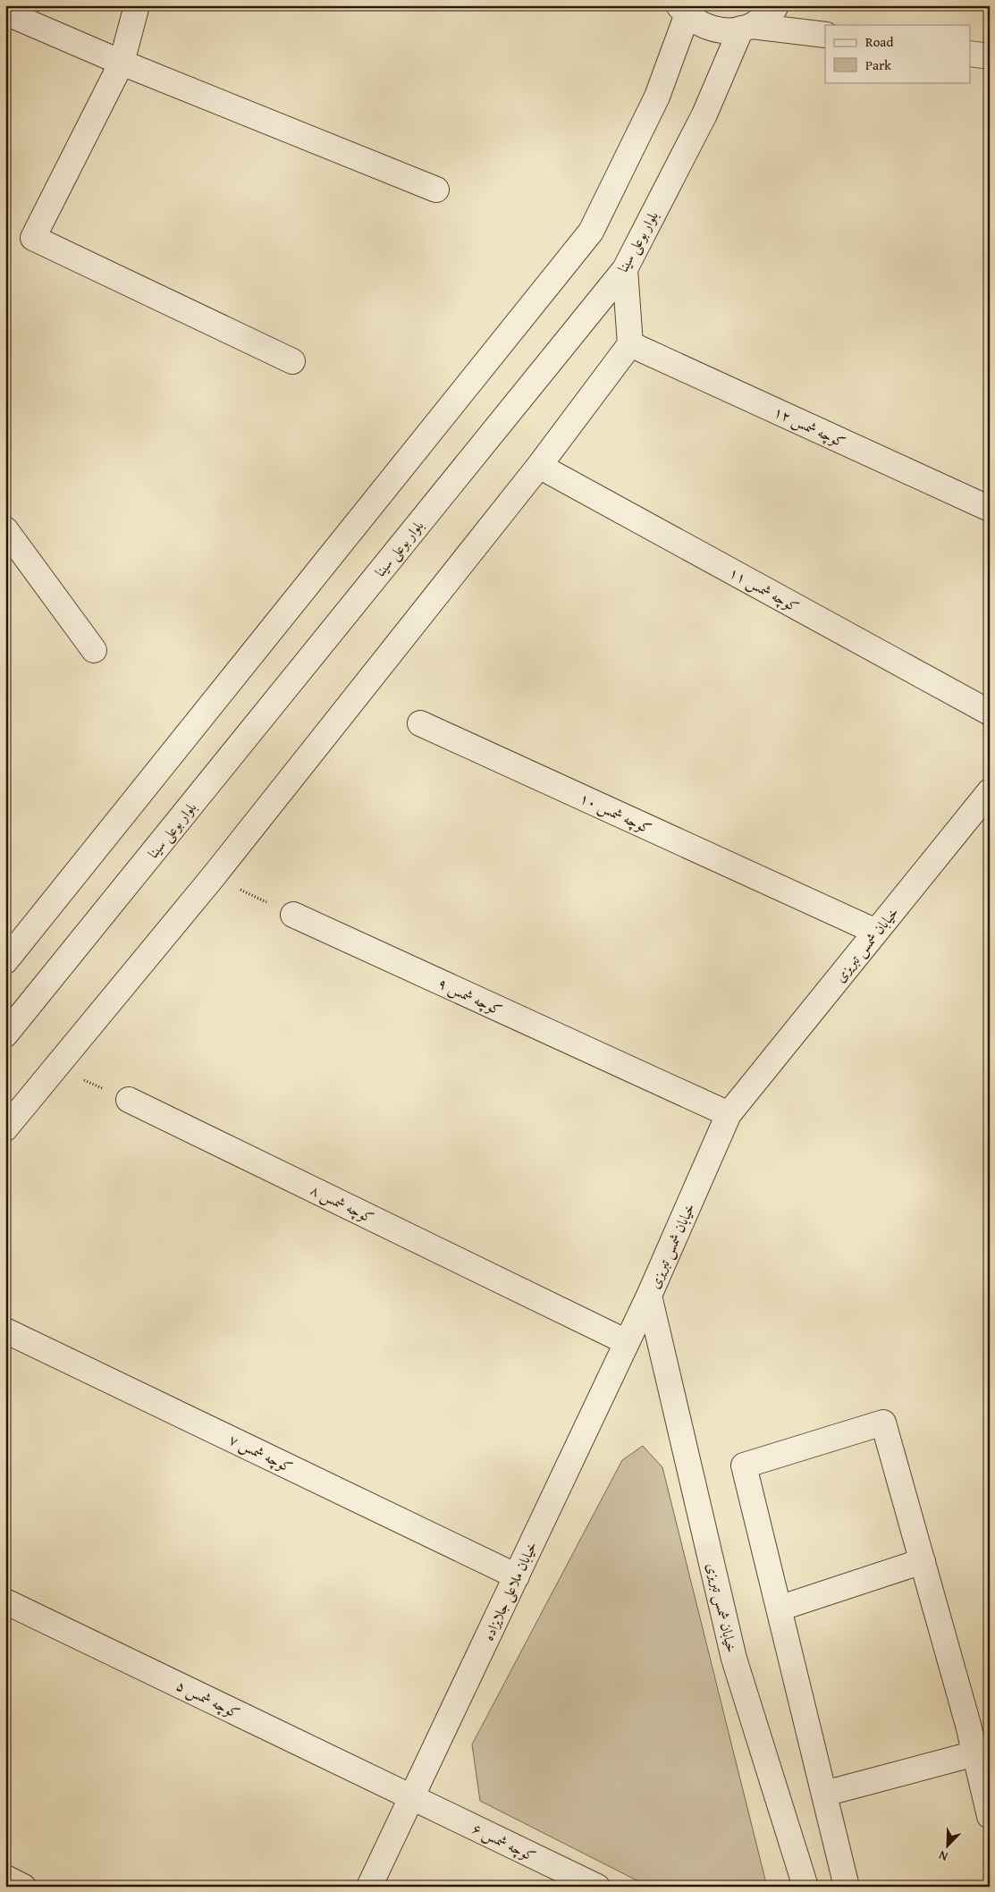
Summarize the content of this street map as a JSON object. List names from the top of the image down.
{
  "streets": {
    "street": [
      "بلوار بوعلی سینا",
      "کوچه شمس ۱۲",
      "کوچه شمس ۱۱",
      "کوچه شمس ۱۰",
      "خیابان شمس تبریزی",
      "کوچه شمس ۹",
      "کوچه شمس ۸",
      "کوچه شمس ۷",
      "خیابان ملاعلی جلایزاده",
      "کوچه شمس ۵",
      "کوچه شمس ۶"
    ]
  },
  "crossings": [
    ["کوچه شمس ۱۰", "خیابان شمس تبریزی"],
    ["خیابان شمس تبریزی", "کوچه شمس ۹"],
    ["خیابان شمس تبریزی", "خیابان ملاعلی جلایزاده"],
    ["کوچه شمس ۸", "خیابان ملاعلی جلایزاده"],
    ["کوچه شمس ۷", "خیابان ملاعلی جلایزاده"],
    ["خیابان ملاعلی جلایزاده", "کوچه شمس ۵"],
    ["خیابان ملاعلی جلایزاده", "کوچه شمس ۶"],
    ["کوچه شمس ۵", "کوچه شمس ۶"]
  ],
  "legend": ["Road", "Park"],
  "north": "bottom left"
}
